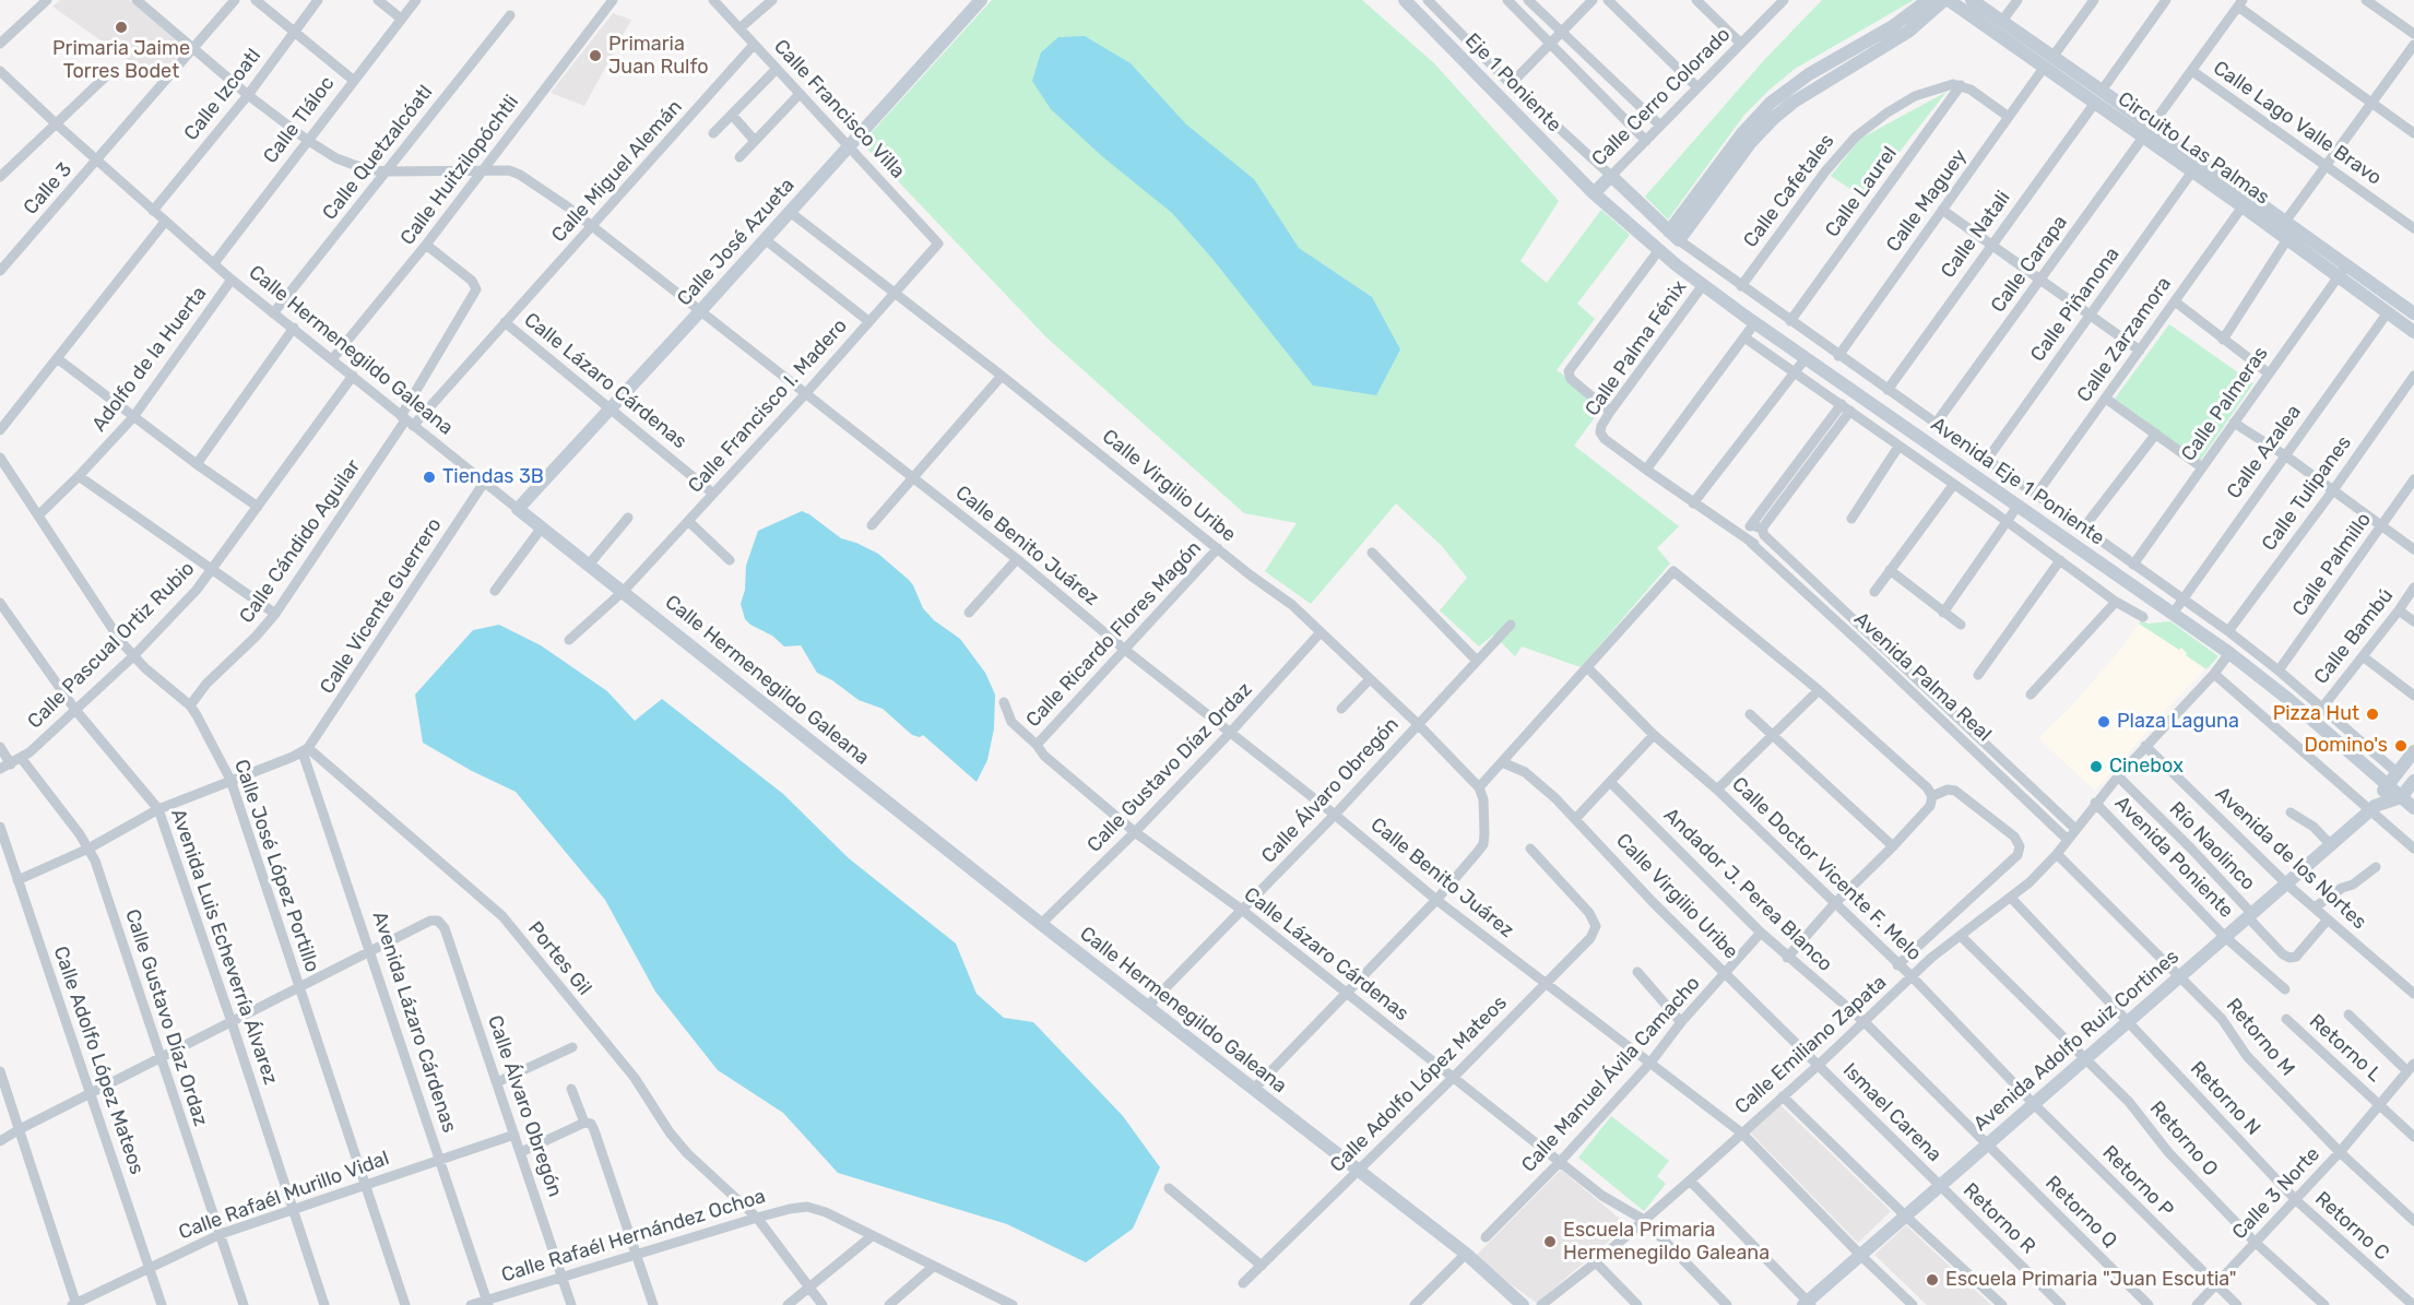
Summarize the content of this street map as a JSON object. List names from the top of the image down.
{
  "streets": {
    "street": [
      "Eje 1 Poniente",
      "Calle Izcoatl",
      "Calle Cerro Colorado",
      "Calle Francisco Villa",
      "Calle Tláloc",
      "Calle Lago Valle Bravo",
      "Circuito Las Palmas",
      "Calle Quetzalcóatl",
      "Calle Huitzilopóchtli",
      "Calle Miguel Alemán",
      "Calle 3",
      "Calle Cafetales",
      "Calle Laurel",
      "Calle Maguey",
      "Calle Natali",
      "Calle José Azueta",
      "Calle Carapa",
      "Calle Piñanona",
      "Calle Zarzamora",
      "Calle Palma Fénix",
      "Calle Hermenegildo Galeana",
      "Adolfo de la Huerta",
      "Calle Lázaro Cárdenas",
      "Calle Palmeras",
      "Calle Francisco I. Madero",
      "Calle Azalea",
      "Avenida Eje 1 Poniente",
      "Calle Virgilio Uribe",
      "Calle Tulipanes",
      "Calle Cándido Aguilar",
      "Calle Benito Juárez",
      "Calle Palmillo",
      "Calle Vicente Guerrero",
      "Calle Ricardo Flores Magón",
      "Calle Bambú",
      "Calle Pascual Ortiz Rubio",
      "Avenida Palma Real",
      "Calle Gustavo Díaz Ordaz",
      "Calle Álvaro Obregón",
      "Río Naolinco",
      "Avenida Poniente",
      "Avenida de los Nortes",
      "Calle José López Portillo",
      "Calle Doctor Vicente F. Melo",
      "Andador J. Perea Blanco",
      "Avenida Luis Echeverría Álvarez",
      "Portes Gil",
      "Avenida Lázaro Cárdenas",
      "Retorno M",
      "Avenida Adolfo Ruiz Cortines",
      "Calle Emiliano Zapata",
      "Retorno L",
      "Calle Adolfo López Mateos",
      "Calle Manuel Ávila Camacho",
      "Retorno N",
      "Ismael Carena",
      "Retorno O",
      "Retorno P",
      "Calle 3 Norte",
      "Calle Rafaél Murillo Vidal",
      "Retorno Q",
      "Retorno R",
      "Retorno C",
      "Calle Rafaél Hernández Ochoa"
    ]
  },
  "crossings": [
    ["Eje 1 Poniente", "Calle Cerro Colorado"],
    ["Eje 1 Poniente", "Avenida Eje 1 Poniente"],
    ["Calle Izcoatl", "Calle Hermenegildo Galeana"],
    ["Calle Izcoatl", "Calle Benito Juárez"],
    ["Calle Cerro Colorado", "Avenida Eje 1 Poniente"],
    ["Calle Francisco Villa", "Calle Miguel Alemán"],
    ["Calle Francisco Villa", "Calle José Azueta"],
    ["Calle Francisco Villa", "Calle Francisco I. Madero"],
    ["Calle Tláloc", "Calle Hermenegildo Galeana"],
    ["Calle Tláloc", "Calle Benito Juárez"],
    ["Calle Lago Valle Bravo", "Calle Carapa"],
    ["Circuito Las Palmas", "Calle Maguey"],
    ["Circuito Las Palmas", "Calle Natali"],
    ["Circuito Las Palmas", "Calle Carapa"],
    ["Circuito Las Palmas", "Calle Piñanona"],
    ["Circuito Las Palmas", "Calle Zarzamora"],
    ["Circuito Las Palmas", "Calle Palmeras"],
    ["Circuito Las Palmas", "Calle Azalea"],
    ["Calle Quetzalcóatl", "Calle Hermenegildo Galeana"],
    ["Calle Quetzalcóatl", "Calle Benito Juárez"],
    ["Calle Huitzilopóchtli", "Calle Hermenegildo Galeana"],
    ["Calle Huitzilopóchtli", "Calle Benito Juárez"],
    ["Calle Miguel Alemán", "Calle Hermenegildo Galeana"],
    ["Calle Miguel Alemán", "Calle Lázaro Cárdenas"],
    ["Calle Miguel Alemán", "Calle Cándido Aguilar"],
    ["Calle Miguel Alemán", "Calle Benito Juárez"],
    ["Calle 3", "Calle Hermenegildo Galeana"],
    ["Calle Cafetales", "Calle Laurel"],
    ["Calle Cafetales", "Avenida Eje 1 Poniente"],
    ["Calle Laurel", "Avenida Eje 1 Poniente"],
    ["Calle Maguey", "Avenida Eje 1 Poniente"],
    ["Calle Natali", "Avenida Eje 1 Poniente"],
    ["Calle José Azueta", "Calle Hermenegildo Galeana"],
    ["Calle José Azueta", "Calle Lázaro Cárdenas"],
    ["Calle José Azueta", "Calle Virgilio Uribe"],
    ["Calle José Azueta", "Calle Benito Juárez"],
    ["Calle Carapa", "Avenida Eje 1 Poniente"],
    ["Calle Piñanona", "Avenida Eje 1 Poniente"],
    ["Calle Zarzamora", "Avenida Eje 1 Poniente"],
    ["Calle Palma Fénix", "Avenida Eje 1 Poniente"],
    ["Calle Palma Fénix", "Avenida Palma Real"],
    ["Calle Hermenegildo Galeana", "Adolfo de la Huerta"],
    ["Calle Hermenegildo Galeana", "Calle Francisco I. Madero"],
    ["Calle Hermenegildo Galeana", "Calle Cándido Aguilar"],
    ["Calle Hermenegildo Galeana", "Calle Vicente Guerrero"],
    ["Calle Hermenegildo Galeana", "Calle Pascual Ortiz Rubio"],
    ["Calle Hermenegildo Galeana", "Calle Gustavo Díaz Ordaz"],
    ["Calle Hermenegildo Galeana", "Calle Álvaro Obregón"],
    ["Calle Hermenegildo Galeana", "Calle Adolfo López Mateos"],
    ["Adolfo de la Huerta", "Calle José López Portillo"],
    ["Calle Lázaro Cárdenas", "Calle Francisco I. Madero"],
    ["Calle Lázaro Cárdenas", "Calle Ricardo Flores Magón"],
    ["Calle Lázaro Cárdenas", "Calle Gustavo Díaz Ordaz"],
    ["Calle Lázaro Cárdenas", "Calle Álvaro Obregón"],
    ["Calle Lázaro Cárdenas", "Calle Emiliano Zapata"],
    ["Calle Lázaro Cárdenas", "Calle Adolfo López Mateos"],
    ["Calle Lázaro Cárdenas", "Calle Manuel Ávila Camacho"],
    ["Calle Palmeras", "Avenida Eje 1 Poniente"],
    ["Calle Francisco I. Madero", "Calle Virgilio Uribe"],
    ["Calle Francisco I. Madero", "Calle Benito Juárez"],
    ["Calle Azalea", "Avenida Eje 1 Poniente"],
    ["Avenida Eje 1 Poniente", "Calle Tulipanes"],
    ["Avenida Eje 1 Poniente", "Calle Palmillo"],
    ["Avenida Eje 1 Poniente", "Calle Bambú"],
    ["Avenida Eje 1 Poniente", "Avenida Adolfo Ruiz Cortines"],
    ["Avenida Eje 1 Poniente", "Calle Emiliano Zapata"],
    ["Calle Virgilio Uribe", "Calle Ricardo Flores Magón"],
    ["Calle Virgilio Uribe", "Calle Gustavo Díaz Ordaz"],
    ["Calle Virgilio Uribe", "Calle Álvaro Obregón"],
    ["Calle Virgilio Uribe", "Calle Emiliano Zapata"],
    ["Calle Virgilio Uribe", "Calle Manuel Ávila Camacho"],
    ["Calle Virgilio Uribe", "Ismael Carena"],
    ["Calle Cándido Aguilar", "Calle José López Portillo"],
    ["Calle Benito Juárez", "Calle Ricardo Flores Magón"],
    ["Calle Benito Juárez", "Calle Gustavo Díaz Ordaz"],
    ["Calle Benito Juárez", "Calle Álvaro Obregón"],
    ["Calle Benito Juárez", "Avenida Adolfo Ruiz Cortines"],
    ["Calle Benito Juárez", "Calle Emiliano Zapata"],
    ["Calle Benito Juárez", "Calle Adolfo López Mateos"],
    ["Calle Benito Juárez", "Calle Manuel Ávila Camacho"],
    ["Calle Vicente Guerrero", "Portes Gil"],
    ["Calle Vicente Guerrero", "Avenida Lázaro Cárdenas"],
    ["Calle Pascual Ortiz Rubio", "Calle Gustavo Díaz Ordaz"],
    ["Calle Pascual Ortiz Rubio", "Calle José López Portillo"],
    ["Calle Pascual Ortiz Rubio", "Avenida Luis Echeverría Álvarez"],
    ["Avenida Palma Real", "Calle Emiliano Zapata"],
    ["Calle Gustavo Díaz Ordaz", "Calle Rafaél Murillo Vidal"],
    ["Calle Álvaro Obregón", "Avenida Lázaro Cárdenas"],
    ["Calle Álvaro Obregón", "Calle Rafaél Murillo Vidal"],
    ["Calle Álvaro Obregón", "Calle Rafaél Hernández Ochoa"],
    ["Río Naolinco", "Avenida de los Nortes"],
    ["Río Naolinco", "Avenida Adolfo Ruiz Cortines"],
    ["Río Naolinco", "Calle Emiliano Zapata"],
    ["Avenida Poniente", "Avenida Adolfo Ruiz Cortines"],
    ["Avenida Poniente", "Calle Emiliano Zapata"],
    ["Avenida de los Nortes", "Avenida Adolfo Ruiz Cortines"],
    ["Avenida de los Nortes", "Calle Emiliano Zapata"],
    ["Calle José López Portillo", "Calle Rafaél Murillo Vidal"],
    ["Calle Doctor Vicente F. Melo", "Avenida Adolfo Ruiz Cortines"],
    ["Calle Doctor Vicente F. Melo", "Calle Emiliano Zapata"],
    ["Calle Doctor Vicente F. Melo", "Retorno P"],
    ["Andador J. Perea Blanco", "Avenida Adolfo Ruiz Cortines"],
    ["Andador J. Perea Blanco", "Calle Emiliano Zapata"],
    ["Andador J. Perea Blanco", "Calle Manuel Ávila Camacho"],
    ["Andador J. Perea Blanco", "Retorno Q"],
    ["Avenida Luis Echeverría Álvarez", "Calle Rafaél Murillo Vidal"],
    ["Portes Gil", "Avenida Lázaro Cárdenas"],
    ["Portes Gil", "Calle Rafaél Hernández Ochoa"],
    ["Avenida Lázaro Cárdenas", "Calle Rafaél Murillo Vidal"],
    ["Avenida Lázaro Cárdenas", "Calle Rafaél Hernández Ochoa"],
    ["Retorno M", "Avenida Adolfo Ruiz Cortines"],
    ["Retorno M", "Calle Emiliano Zapata"],
    ["Retorno M", "Calle 3 Norte"],
    ["Avenida Adolfo Ruiz Cortines", "Retorno N"],
    ["Avenida Adolfo Ruiz Cortines", "Ismael Carena"],
    ["Avenida Adolfo Ruiz Cortines", "Retorno O"],
    ["Avenida Adolfo Ruiz Cortines", "Retorno P"],
    ["Avenida Adolfo Ruiz Cortines", "Retorno Q"],
    ["Avenida Adolfo Ruiz Cortines", "Retorno R"],
    ["Calle Emiliano Zapata", "Retorno N"],
    ["Calle Emiliano Zapata", "Ismael Carena"],
    ["Calle Emiliano Zapata", "Retorno O"],
    ["Retorno L", "Calle 3 Norte"],
    ["Calle Adolfo López Mateos", "Calle Rafaél Murillo Vidal"],
    ["Retorno N", "Calle 3 Norte"],
    ["Retorno N", "Retorno C"],
    ["Ismael Carena", "Retorno R"],
    ["Retorno O", "Calle 3 Norte"],
    ["Retorno P", "Calle 3 Norte"],
    ["Calle 3 Norte", "Retorno C"]
  ],
  "places": [
    "Primaria Jaime Torres Bodet",
    "Primaria Juan Rulfo",
    "Tiendas 3B",
    "Pizza Hut",
    "Plaza Laguna",
    "Domino's",
    "Cinebox",
    "Escuela Primaria Hermenegildo Galeana",
    "Escuela Primaria \"Juan Escutia\""
  ]
}
